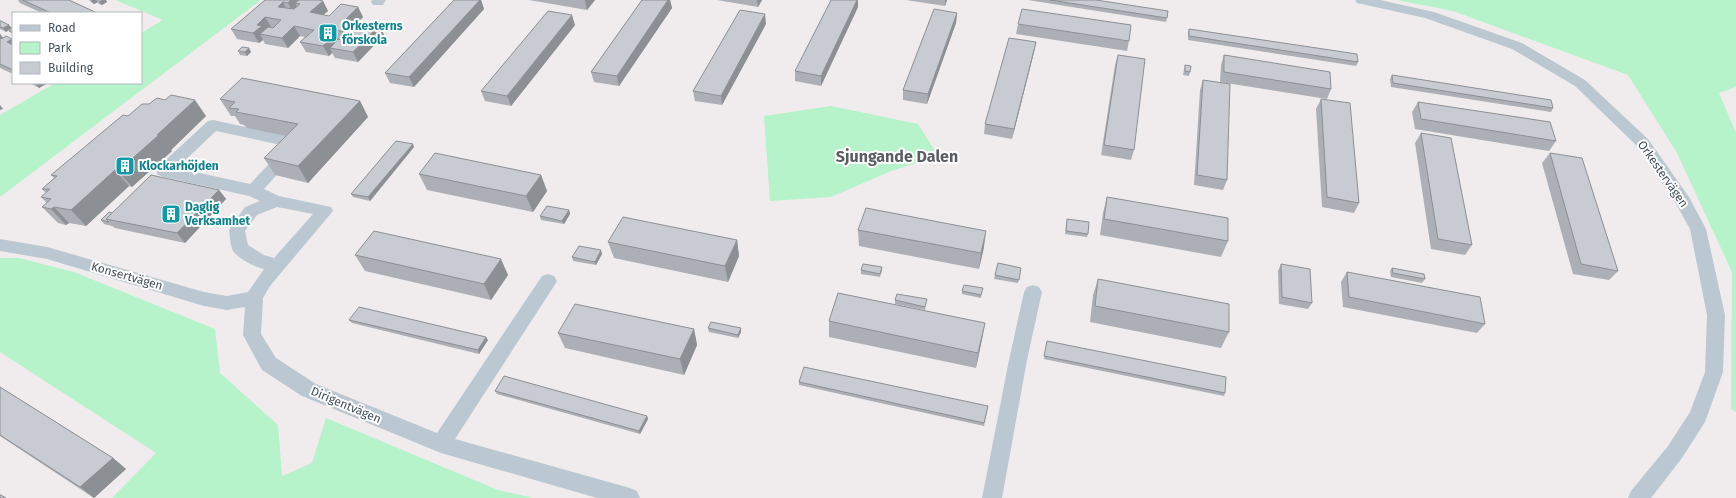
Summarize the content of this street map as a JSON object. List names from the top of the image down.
{
  "streets": {
    "street": ["Orkestervägen", "Konsertvägen", "Dirigentvägen"]
  },
  "crossings": [
    ["Konsertvägen", "Dirigentvägen"]
  ],
  "districts": ["Sjungande Dalen"],
  "places": {
    "building": ["Orkesterns förskola", "Klockarhöjden", "Daglig Verksamhet"]
  },
  "legend": ["Road", "Park", "Building"]
}
